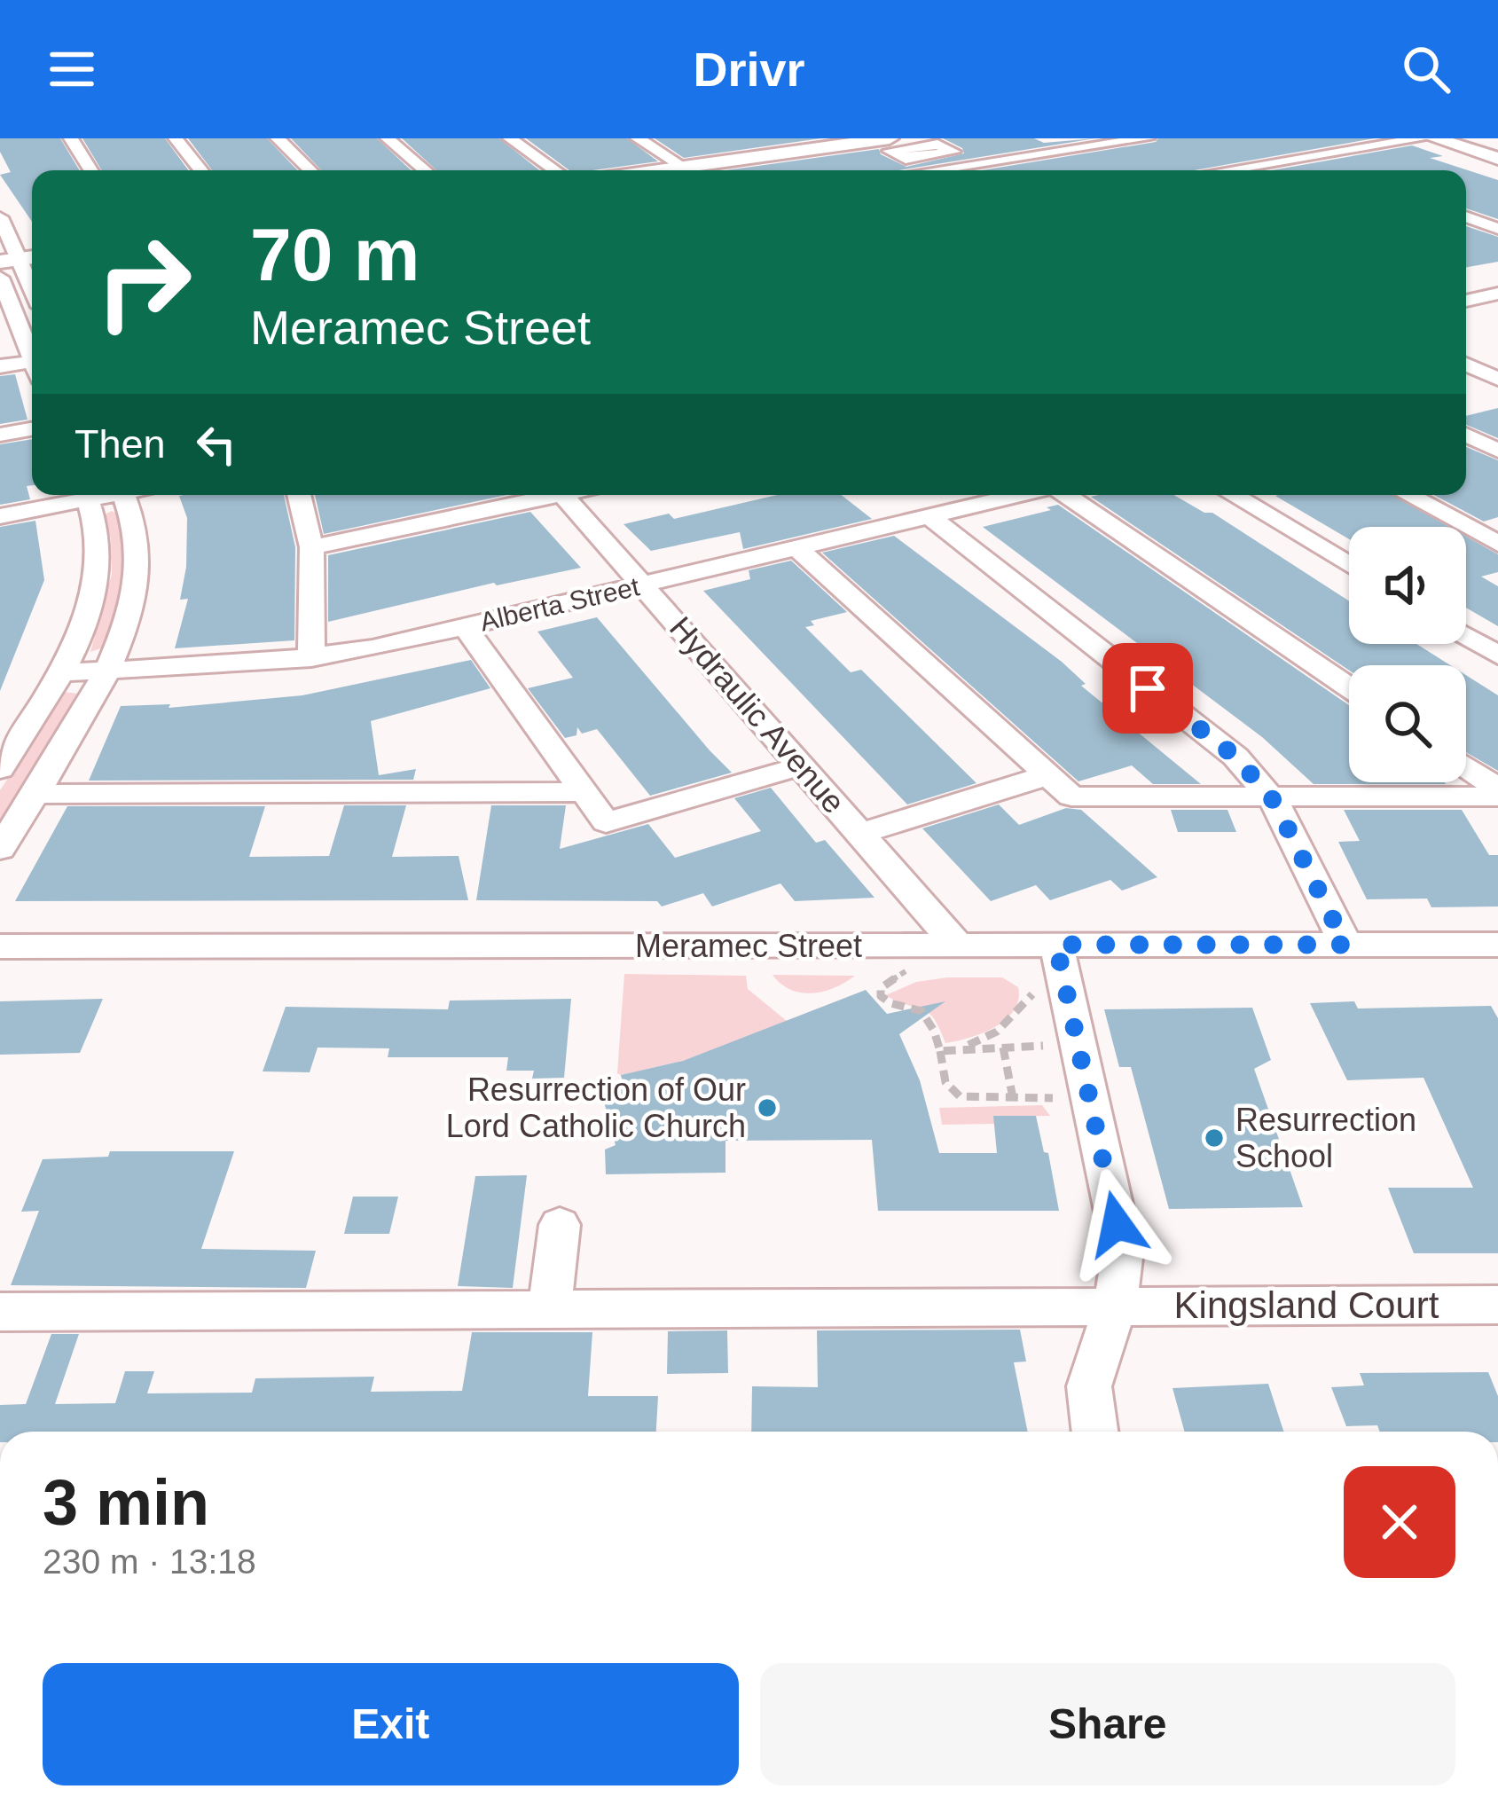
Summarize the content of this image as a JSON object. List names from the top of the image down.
{
  "streets": {
    "street": [
      "Alberta Street",
      "Hydraulic Avenue",
      "Meramec Street",
      "Kingsland Court"
    ]
  },
  "crossings": [
    ["Alberta Street", "Hydraulic Avenue"],
    ["Hydraulic Avenue", "Meramec Street"]
  ],
  "places": ["Resurrection of Our Lord Catholic Church", "Resurrection School"],
  "page": {
    "header": "Drivr",
    "turn": ["70 m", "Meramec Street"],
    "then": "Then",
    "heading": ["3 min", "230 m · 13:18"],
    "buttons": ["Exit", "Share"]
  }
}
